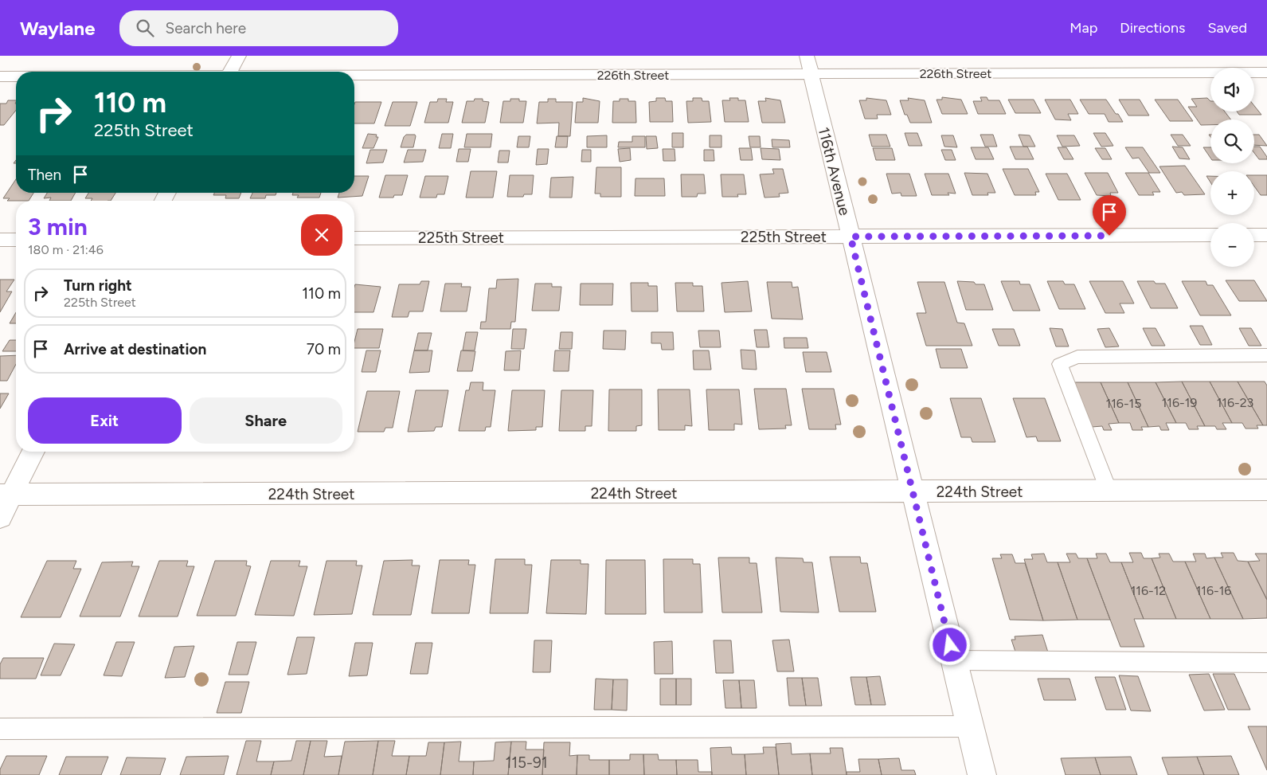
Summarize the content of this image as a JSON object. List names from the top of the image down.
{
  "streets": {
    "street": [
      "226th Street",
      "116th Avenue",
      "225th Street",
      "224th Street"
    ]
  },
  "crossings": [
    ["226th Street", "116th Avenue"],
    ["116th Avenue", "225th Street"],
    ["116th Avenue", "224th Street"]
  ],
  "house_numbers": [
    "116-19",
    "116-23",
    "116-15",
    "116-12",
    "116-16",
    "115-91"
  ],
  "page": {
    "header": "Waylane",
    "search": "Search here",
    "nav": ["Map", "Directions", "Saved"],
    "map_buttons": ["+", "−"],
    "turn": ["110 m", "225th Street"],
    "then": "Then",
    "heading": ["3 min", "180 m · 21:46"],
    "list": [
      {
        "name": "Turn right",
        "note": "225th Street",
        "value": "110 m"
      },
      {
        "name": "Arrive at destination",
        "value": "70 m"
      }
    ],
    "buttons": ["Exit", "Share"]
  }
}
